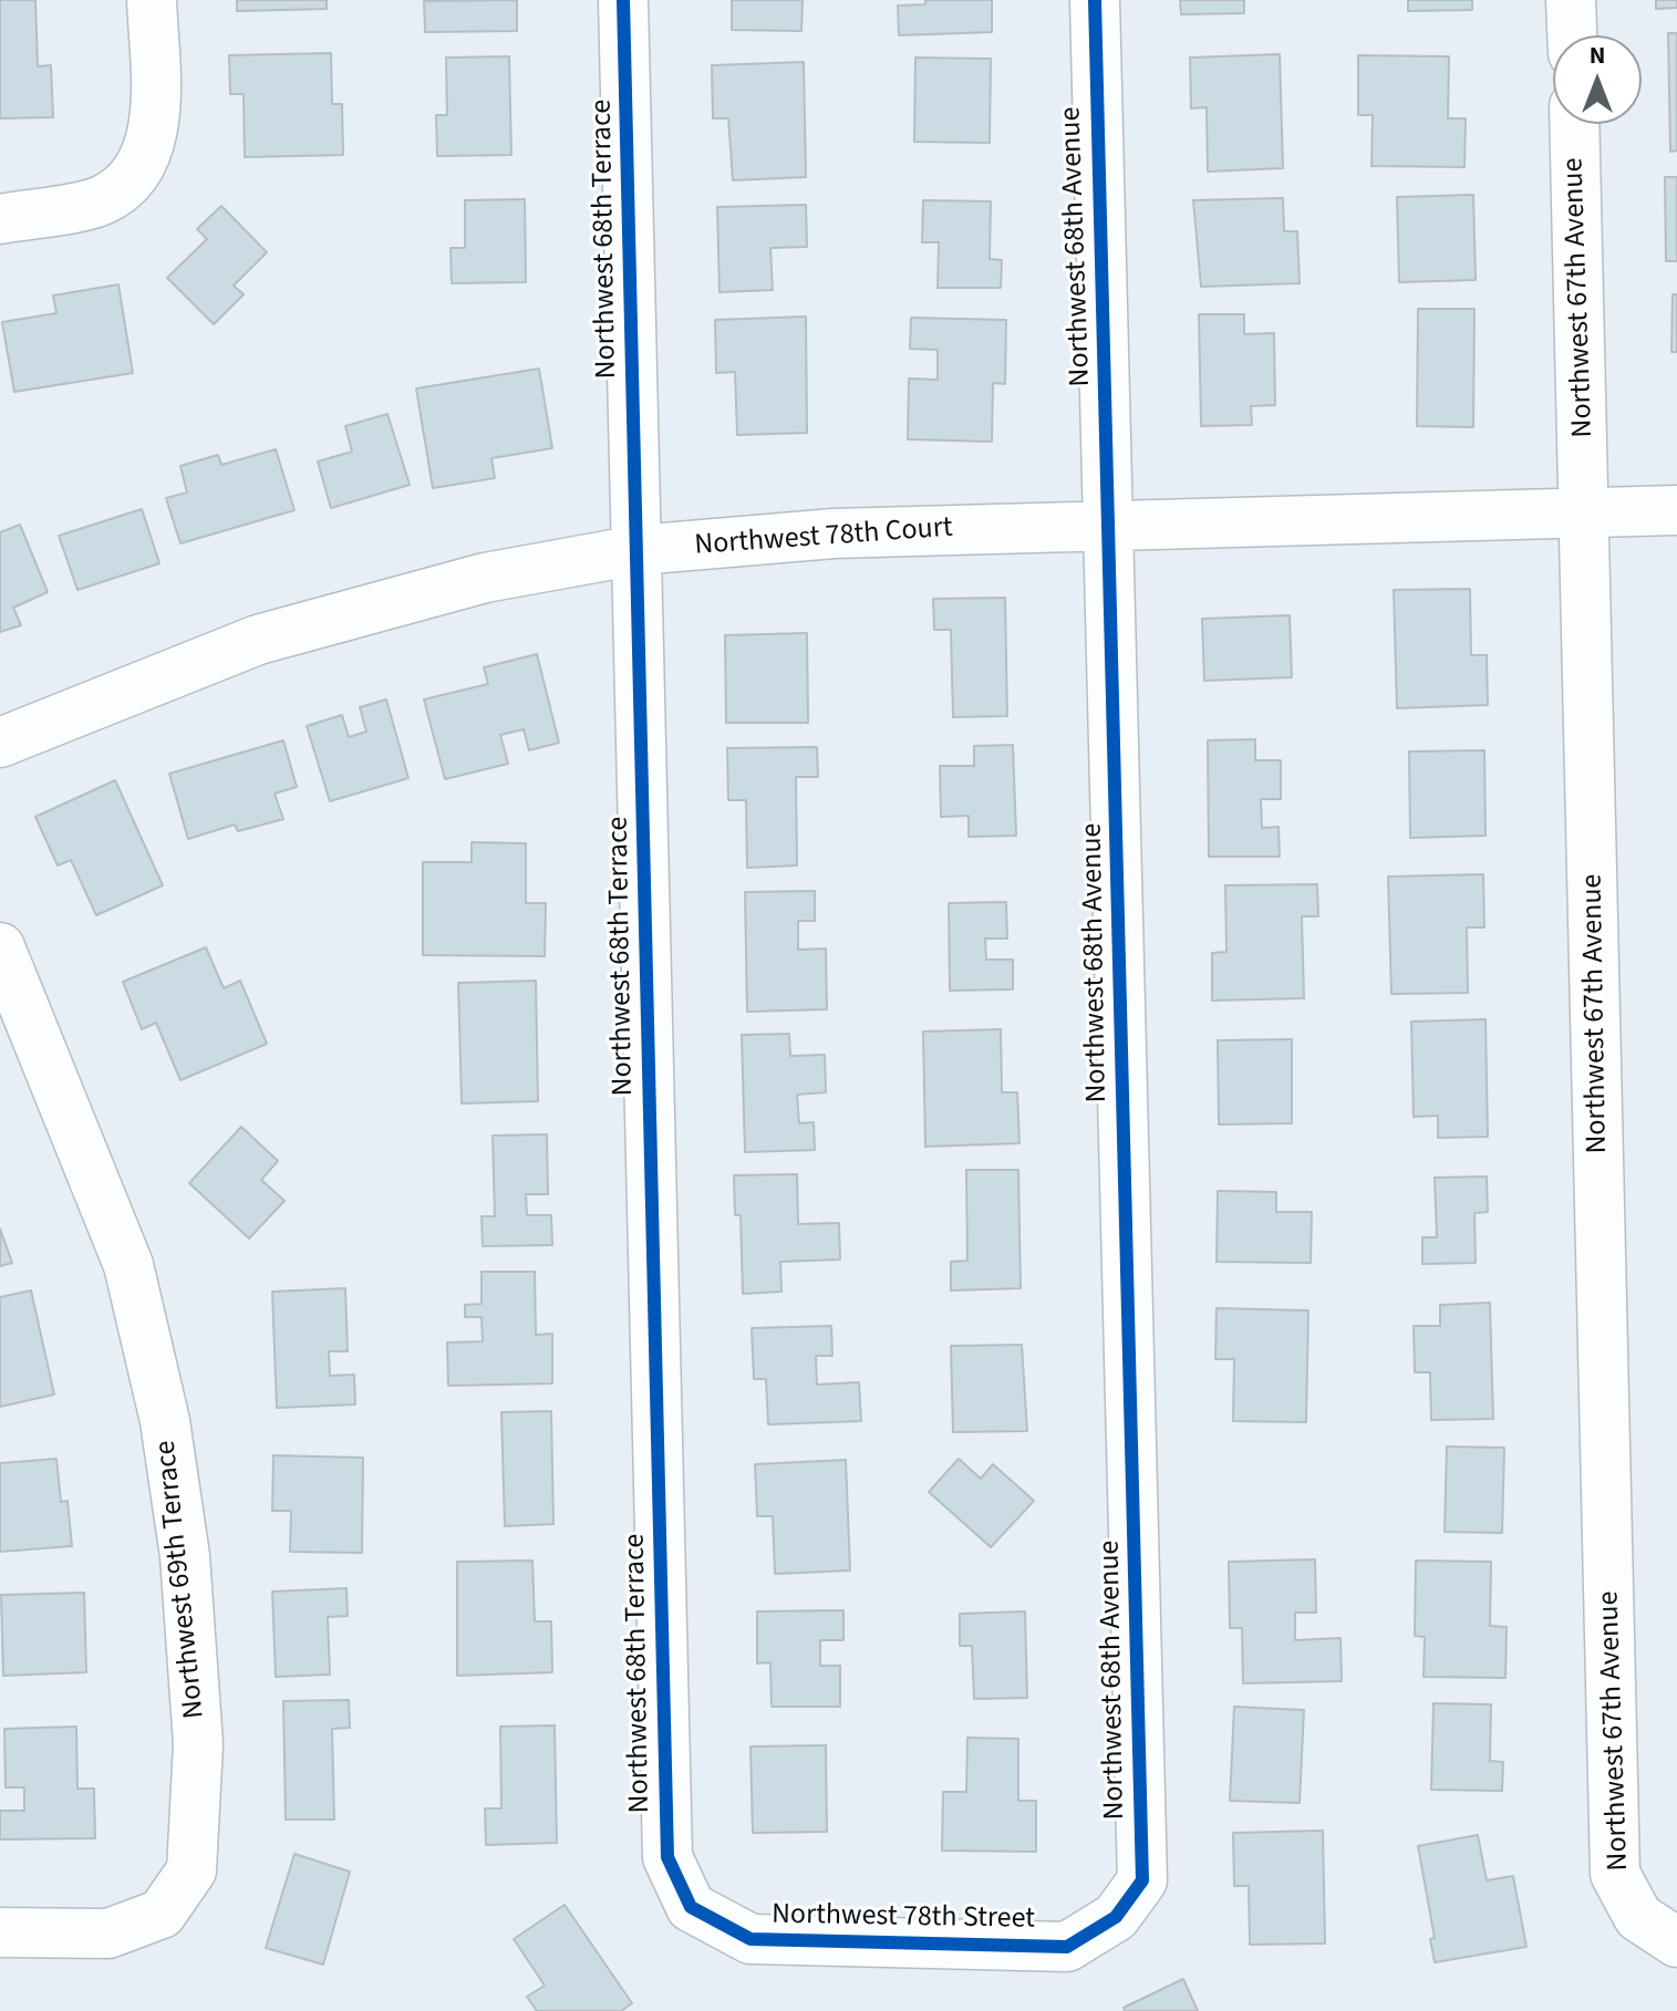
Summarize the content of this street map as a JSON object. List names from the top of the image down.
{
  "streets": {
    "street": [
      "Northwest 68th Terrace",
      "Northwest 68th Avenue",
      "Northwest 67th Avenue",
      "Northwest 78th Court",
      "Northwest 69th Terrace",
      "Northwest 78th Street"
    ]
  },
  "crossings": [
    ["Northwest 68th Terrace", "Northwest 78th Court"],
    ["Northwest 68th Terrace", "Northwest 78th Street"],
    ["Northwest 68th Avenue", "Northwest 78th Court"],
    ["Northwest 68th Avenue", "Northwest 78th Street"],
    ["Northwest 67th Avenue", "Northwest 78th Court"]
  ],
  "north": "top"
}
